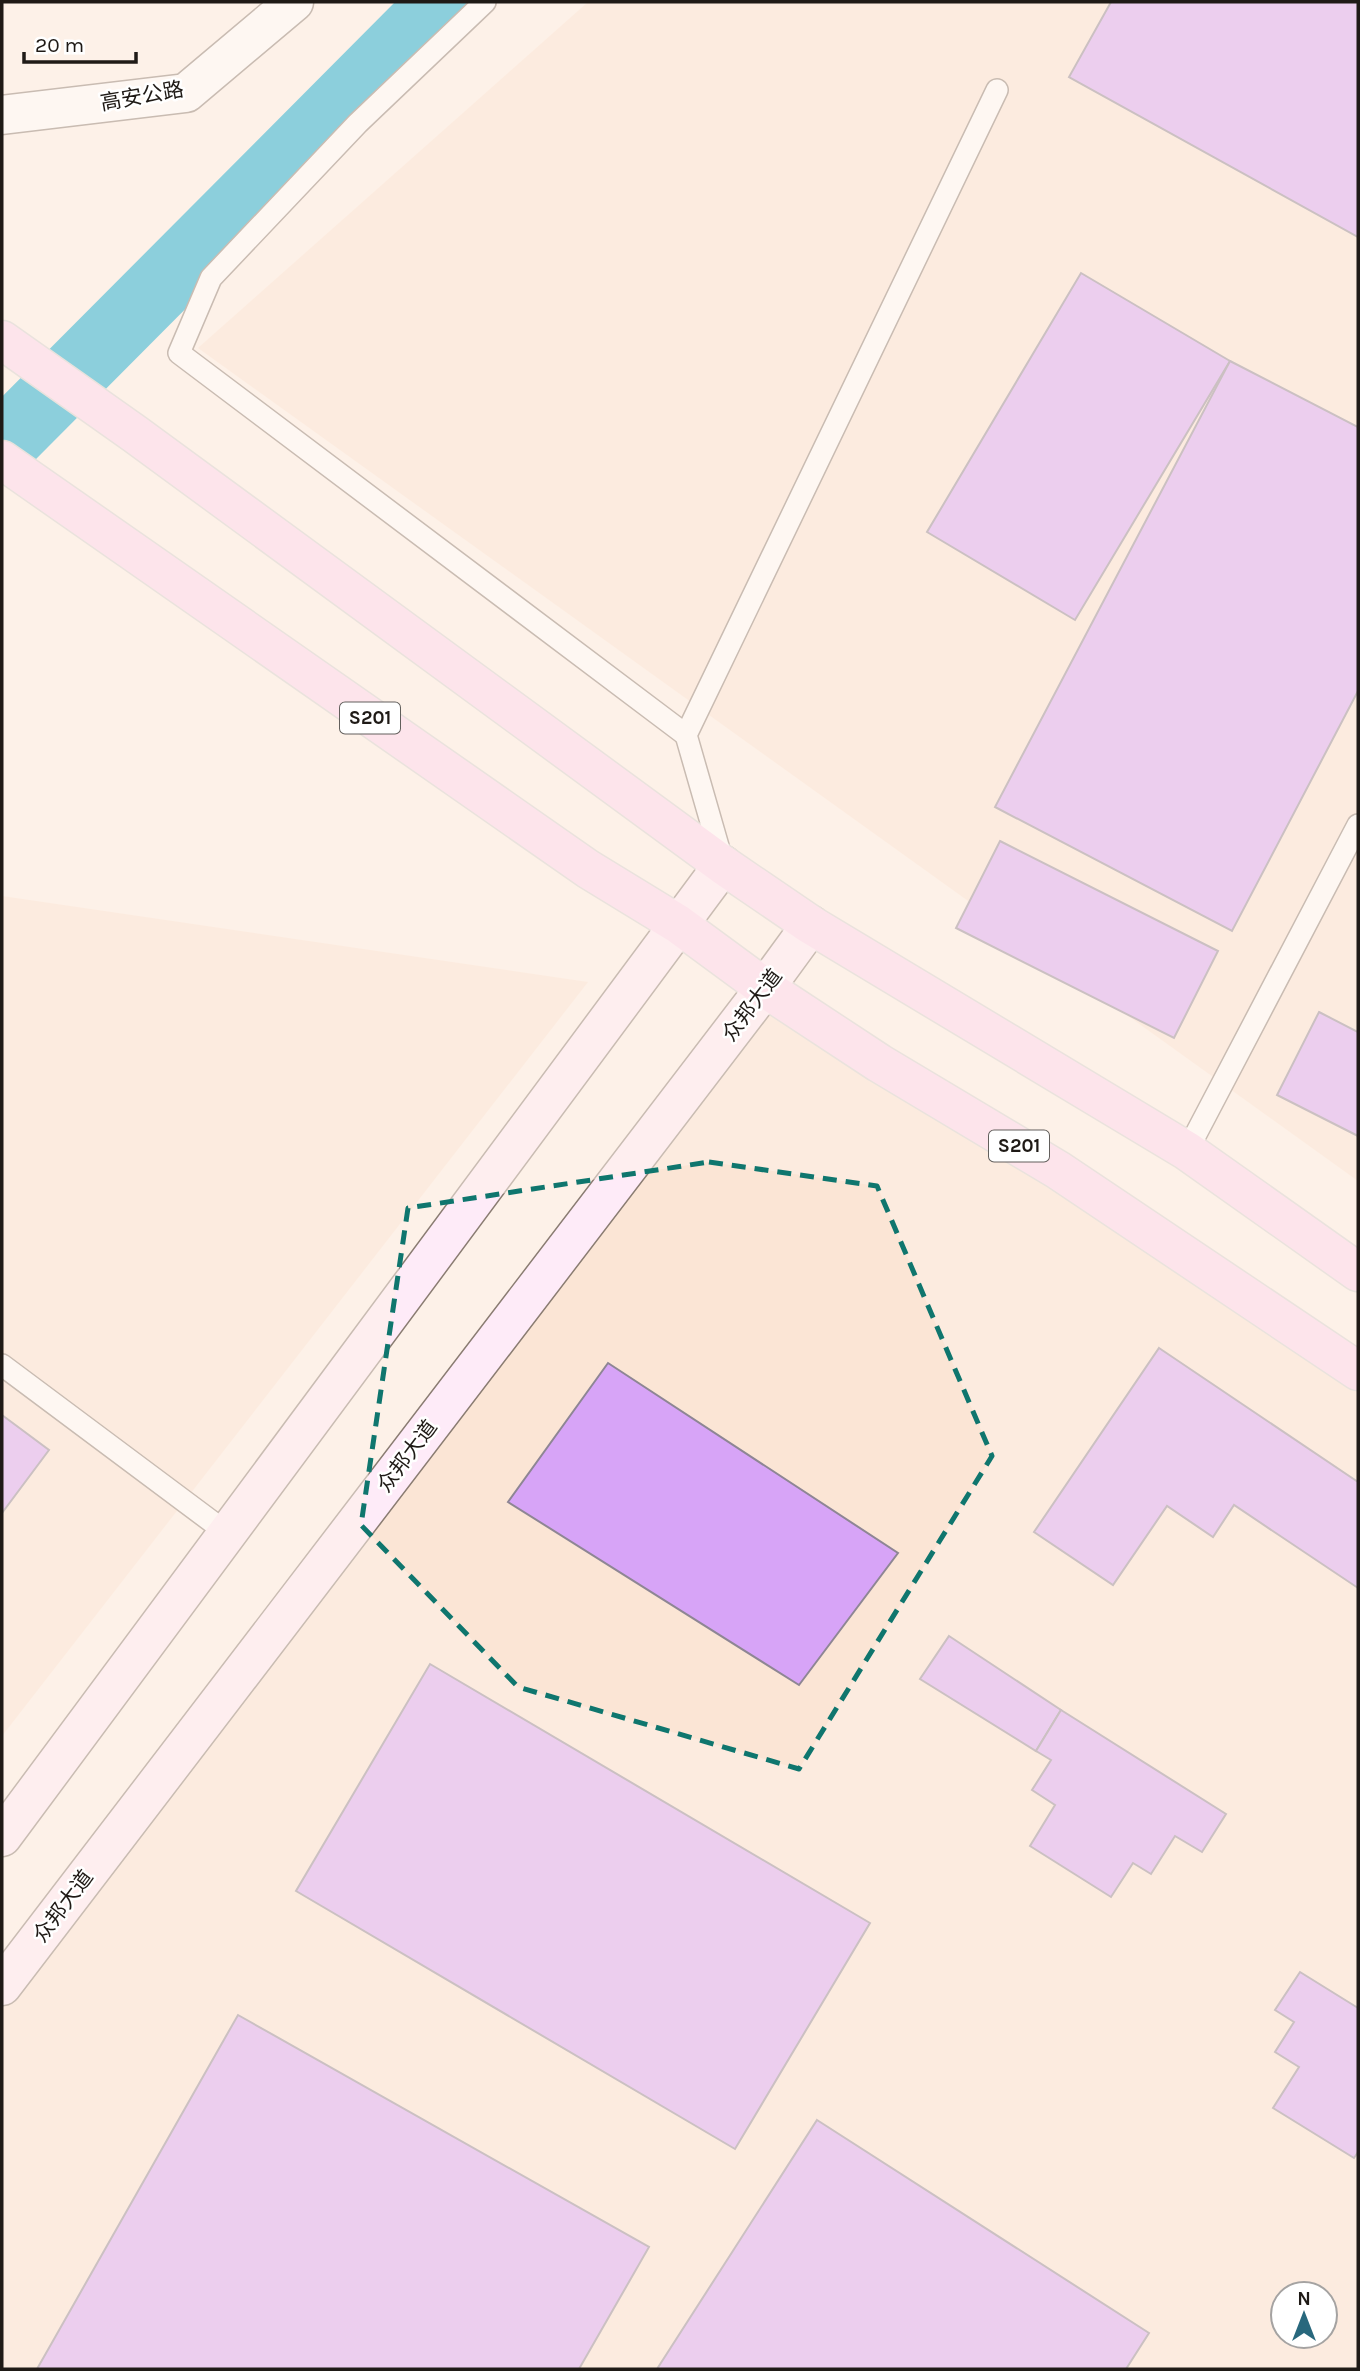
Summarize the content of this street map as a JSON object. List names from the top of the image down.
{
  "streets": {
    "main road": ["S201", "众邦大道"],
    "street": ["高安公路"]
  },
  "crossings": [
    ["S201", "众邦大道"]
  ],
  "scale_bar": "20 m",
  "north": "top"
}
